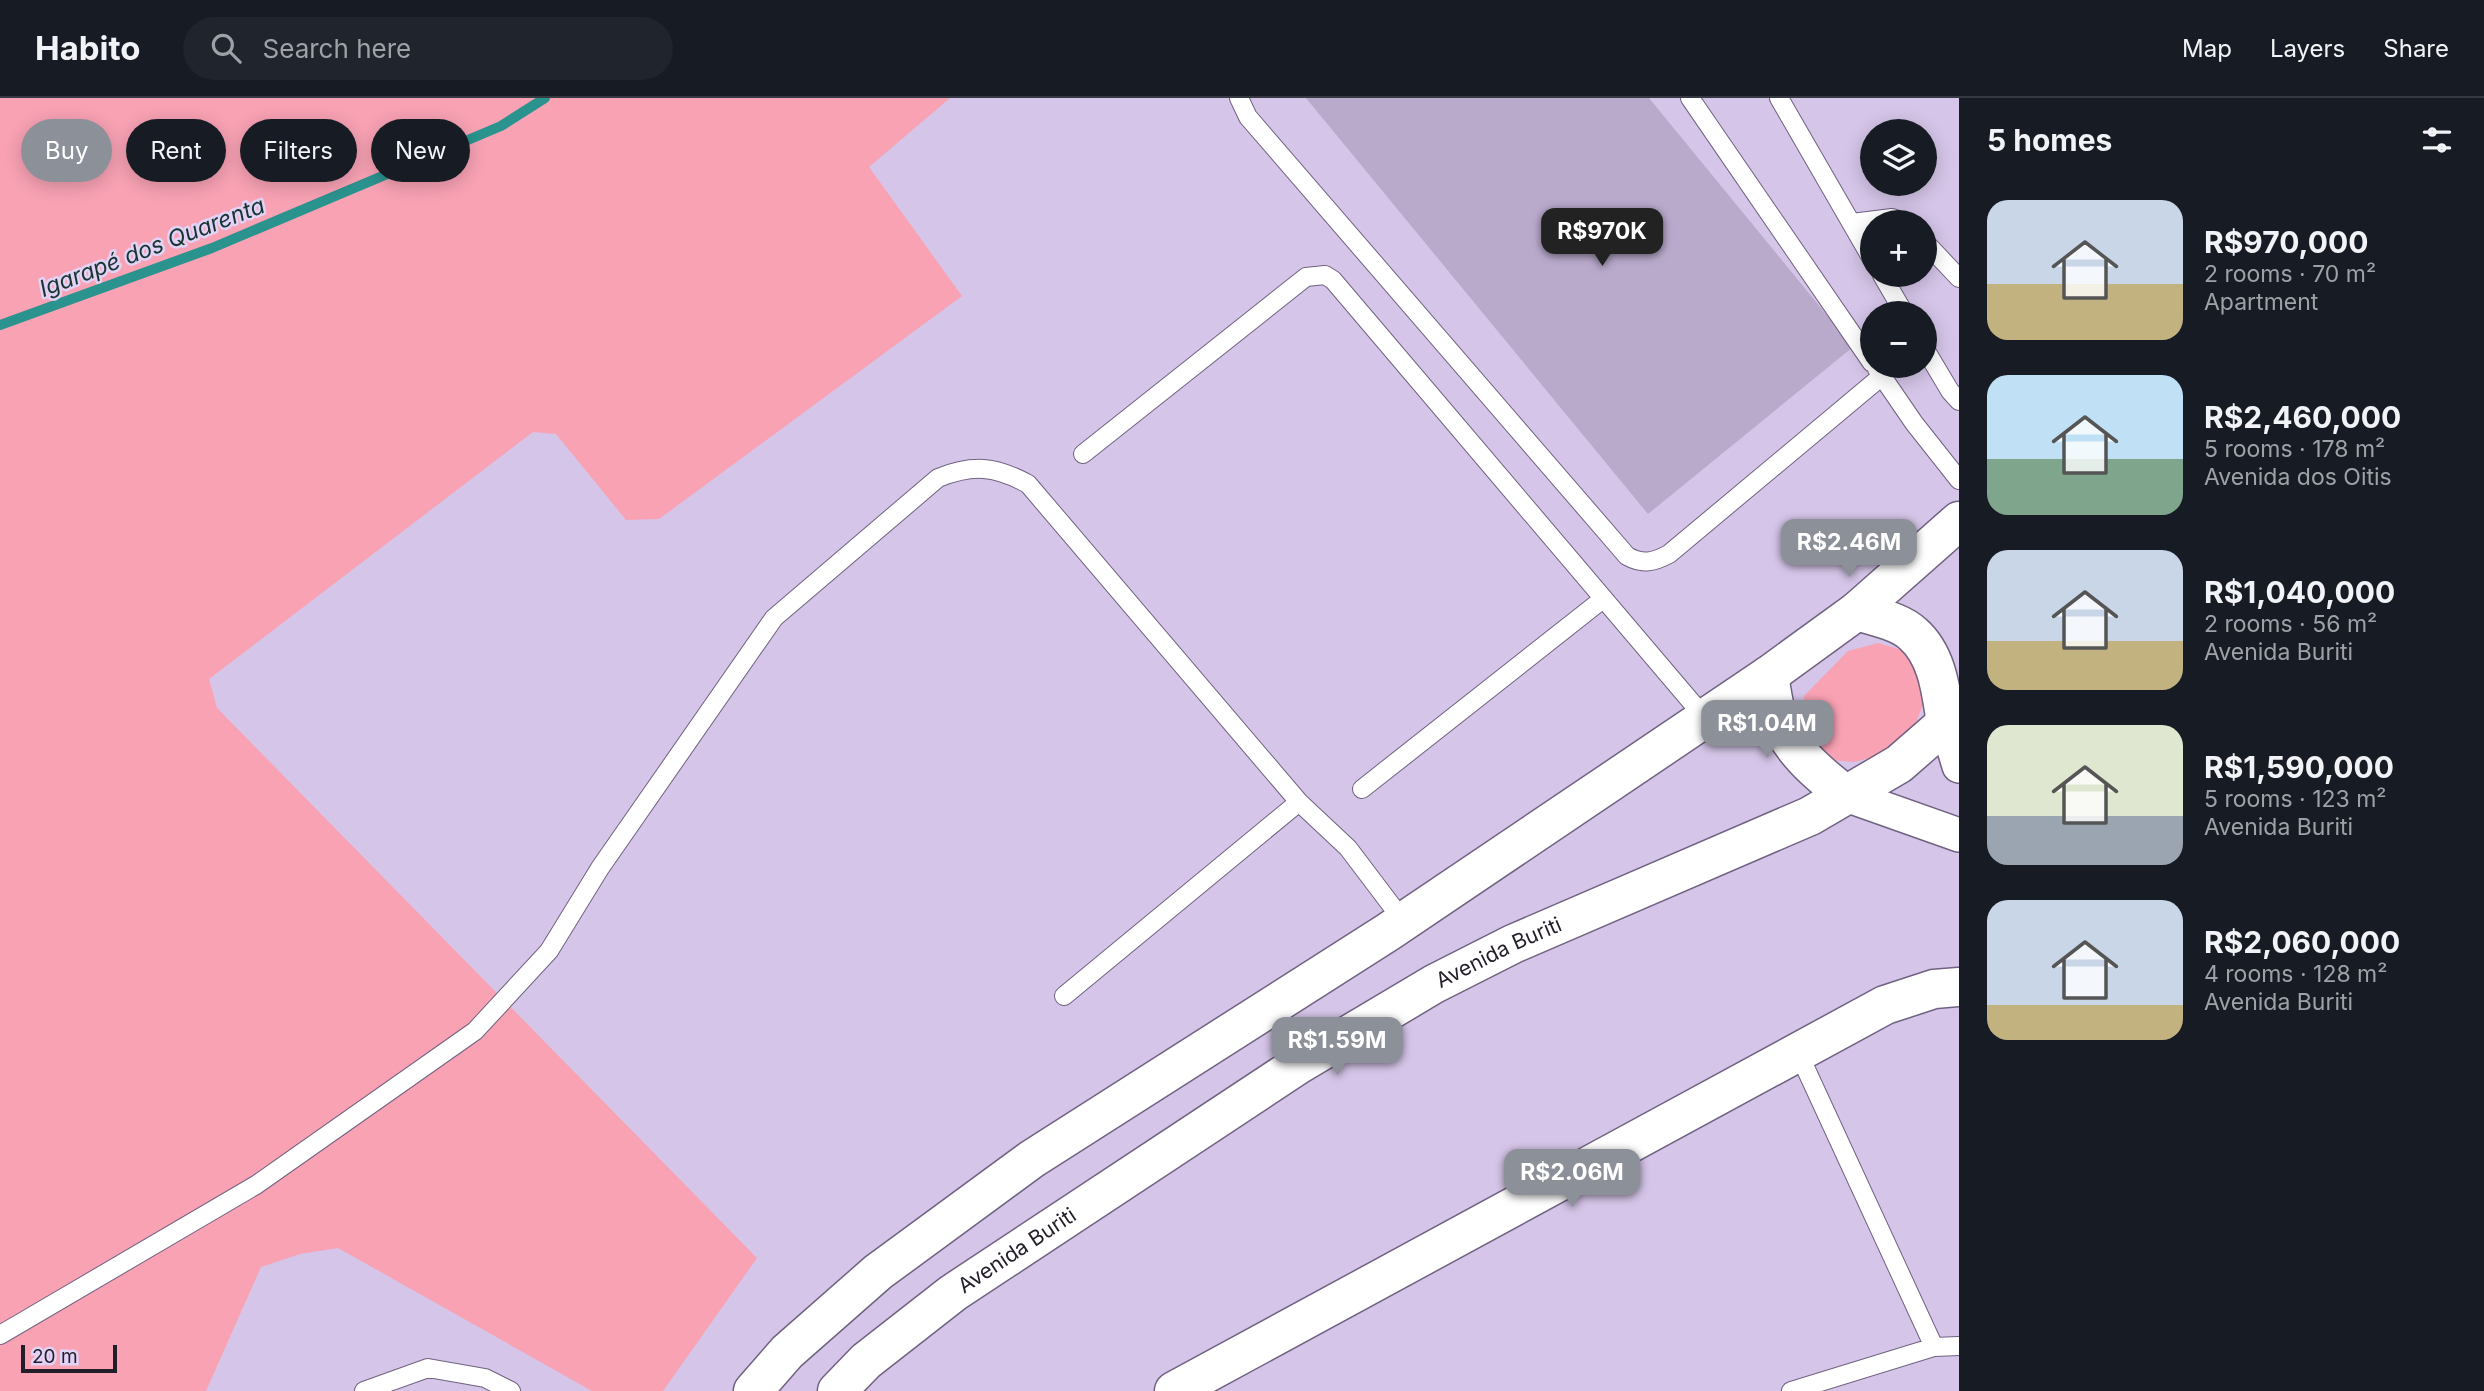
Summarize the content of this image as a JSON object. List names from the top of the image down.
{
  "streets": {
    "main road": ["Avenida Buriti"]
  },
  "water": ["Igarapé dos Quarenta"],
  "scale_bar": "20 m",
  "page": {
    "header": "Habito",
    "search": "Search here",
    "nav": ["Map", "Layers", "Share"],
    "heading": "5 homes",
    "map_buttons": ["+", "−"],
    "chip": [
      "Buy",
      "Rent",
      "Filters",
      "New"
    ],
    "list": [
      {
        "name": "R$970,000",
        "note": "2 rooms · 70 m² · Apartment"
      },
      {
        "name": "R$2,460,000",
        "note": "5 rooms · 178 m² · Avenida dos Oitis"
      },
      {
        "name": "R$1,040,000",
        "note": "2 rooms · 56 m² · Avenida Buriti"
      },
      {
        "name": "R$1,590,000",
        "note": "5 rooms · 123 m² · Avenida Buriti"
      },
      {
        "name": "R$2,060,000",
        "note": "4 rooms · 128 m² · Avenida Buriti"
      }
    ],
    "price": [
      "R$970K",
      "R$2.46M",
      "R$1.04M",
      "R$1.59M",
      "R$2.06M"
    ],
    "scale": "20 m"
  }
}
